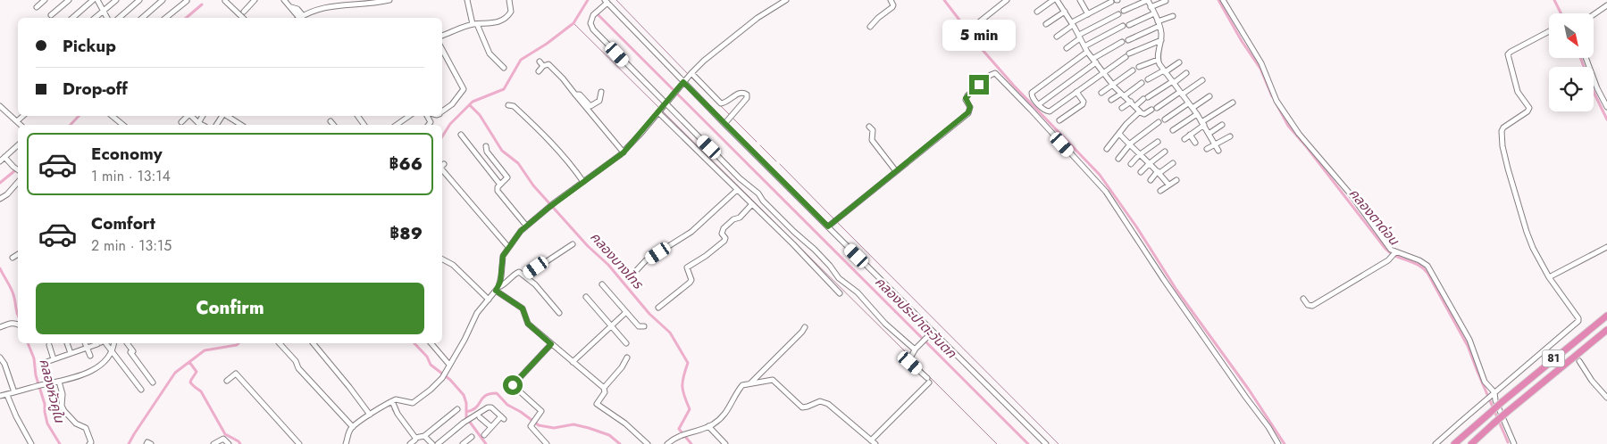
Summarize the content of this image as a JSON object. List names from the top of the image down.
{
  "streets": {
    "highway": ["81"]
  },
  "water": [
    "คลองตาด่อน",
    "คลองบางไทร",
    "คลองประปาตะวันตก",
    "คลองหัวคูใน"
  ],
  "north": "bottom right",
  "page": {
    "banner": ["Pickup", "Drop-off"],
    "bubble": "5 min",
    "list": [
      {
        "name": "Economy",
        "note": "1 min · 13:14",
        "value": "฿66"
      },
      {
        "name": "Comfort",
        "note": "2 min · 13:15",
        "value": "฿89"
      }
    ],
    "buttons": "Confirm"
  }
}
